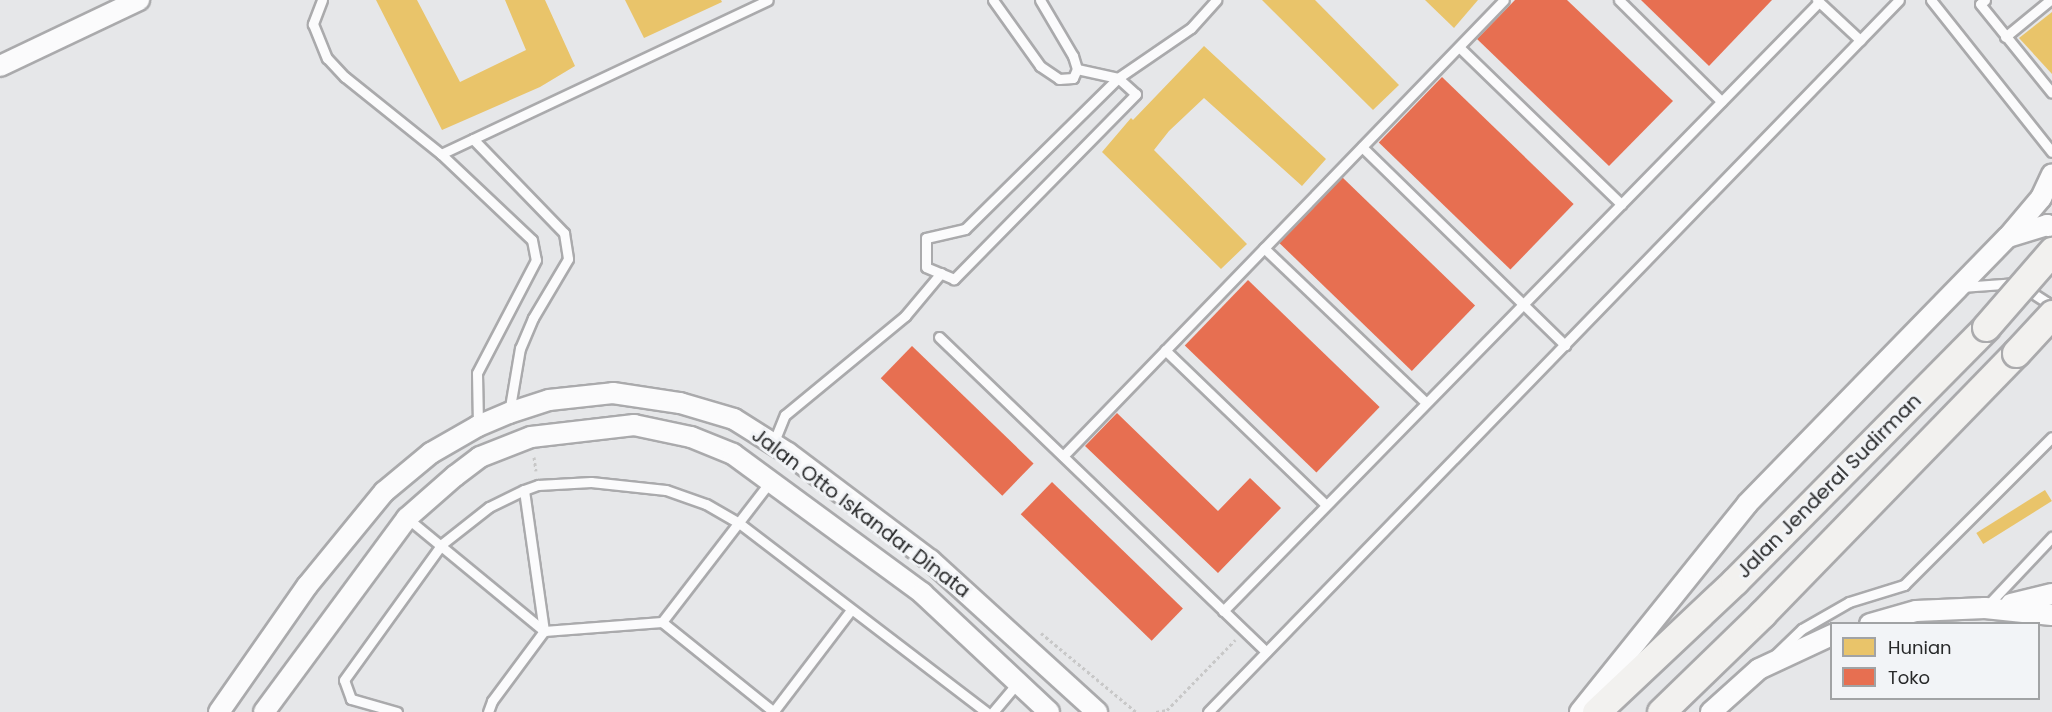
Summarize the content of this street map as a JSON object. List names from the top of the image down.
{
  "streets": {
    "main road": ["Jalan Jenderal Sudirman"],
    "street": ["Jalan Otto Iskandar Dinata"]
  },
  "legend": ["Hunian", "Toko"]
}
